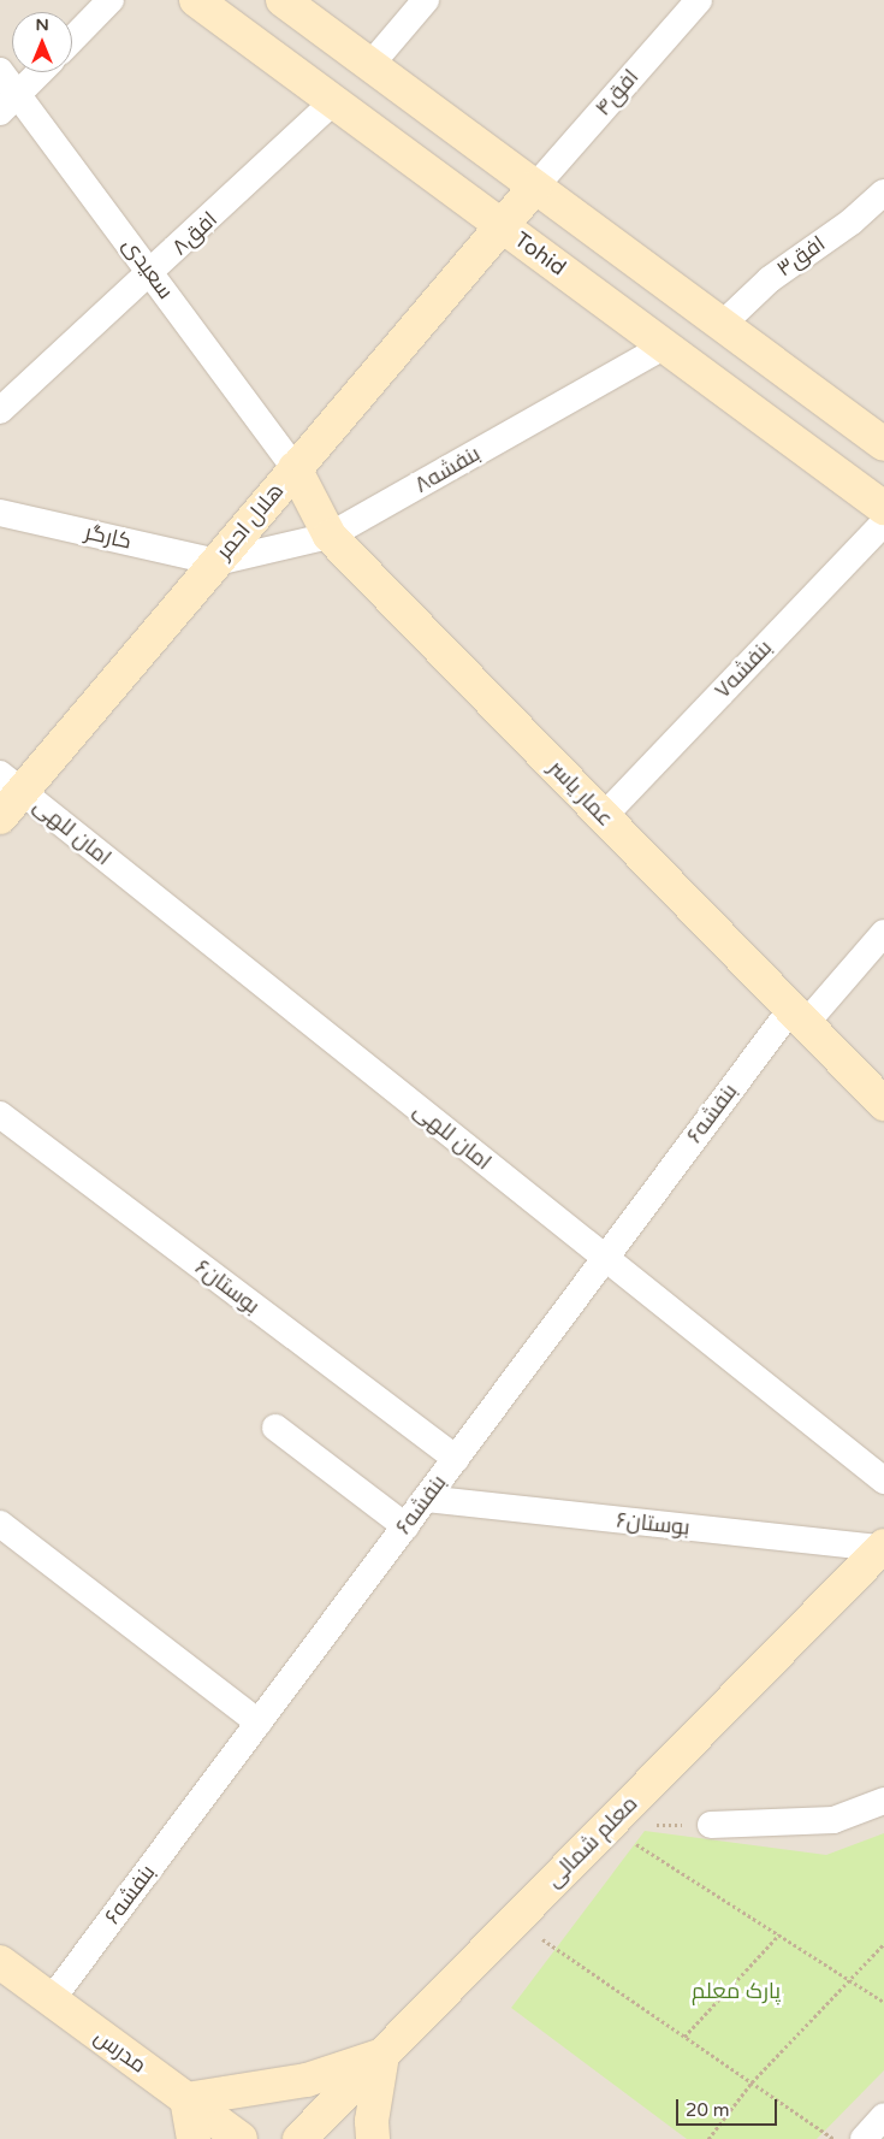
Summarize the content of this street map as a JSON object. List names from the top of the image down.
{
  "streets": {
    "street": [
      "افق۴",
      "افق۸",
      "Tohid",
      "افق۳",
      "سعیدی",
      "بنفشه۸",
      "هلال احمر",
      "کارگر",
      "بنفشه۷",
      "عمار یاسر",
      "امان للهی",
      "بنفشه۶",
      "بوستان۶",
      "معلم شمالی",
      "مدرس"
    ]
  },
  "crossings": [
    ["افق۴", "هلال احمر"],
    ["افق۸", "Tohid"],
    ["افق۸", "سعیدی"],
    ["Tohid", "بنفشه۸"],
    ["Tohid", "هلال احمر"],
    ["سعیدی", "هلال احمر"],
    ["سعیدی", "عمار یاسر"],
    ["بنفشه۸", "هلال احمر"],
    ["بنفشه۸", "کارگر"],
    ["بنفشه۸", "عمار یاسر"],
    ["هلال احمر", "کارگر"],
    ["هلال احمر", "عمار یاسر"],
    ["هلال احمر", "امان للهی"],
    ["بنفشه۷", "عمار یاسر"],
    ["عمار یاسر", "بنفشه۶"],
    ["امان للهی", "بنفشه۶"],
    ["بنفشه۶", "بوستان۶"],
    ["بنفشه۶", "مدرس"],
    ["بوستان۶", "معلم شمالی"]
  ],
  "parks": ["پارک معلم"],
  "scale_bar": "20 m",
  "north": "top"
}
